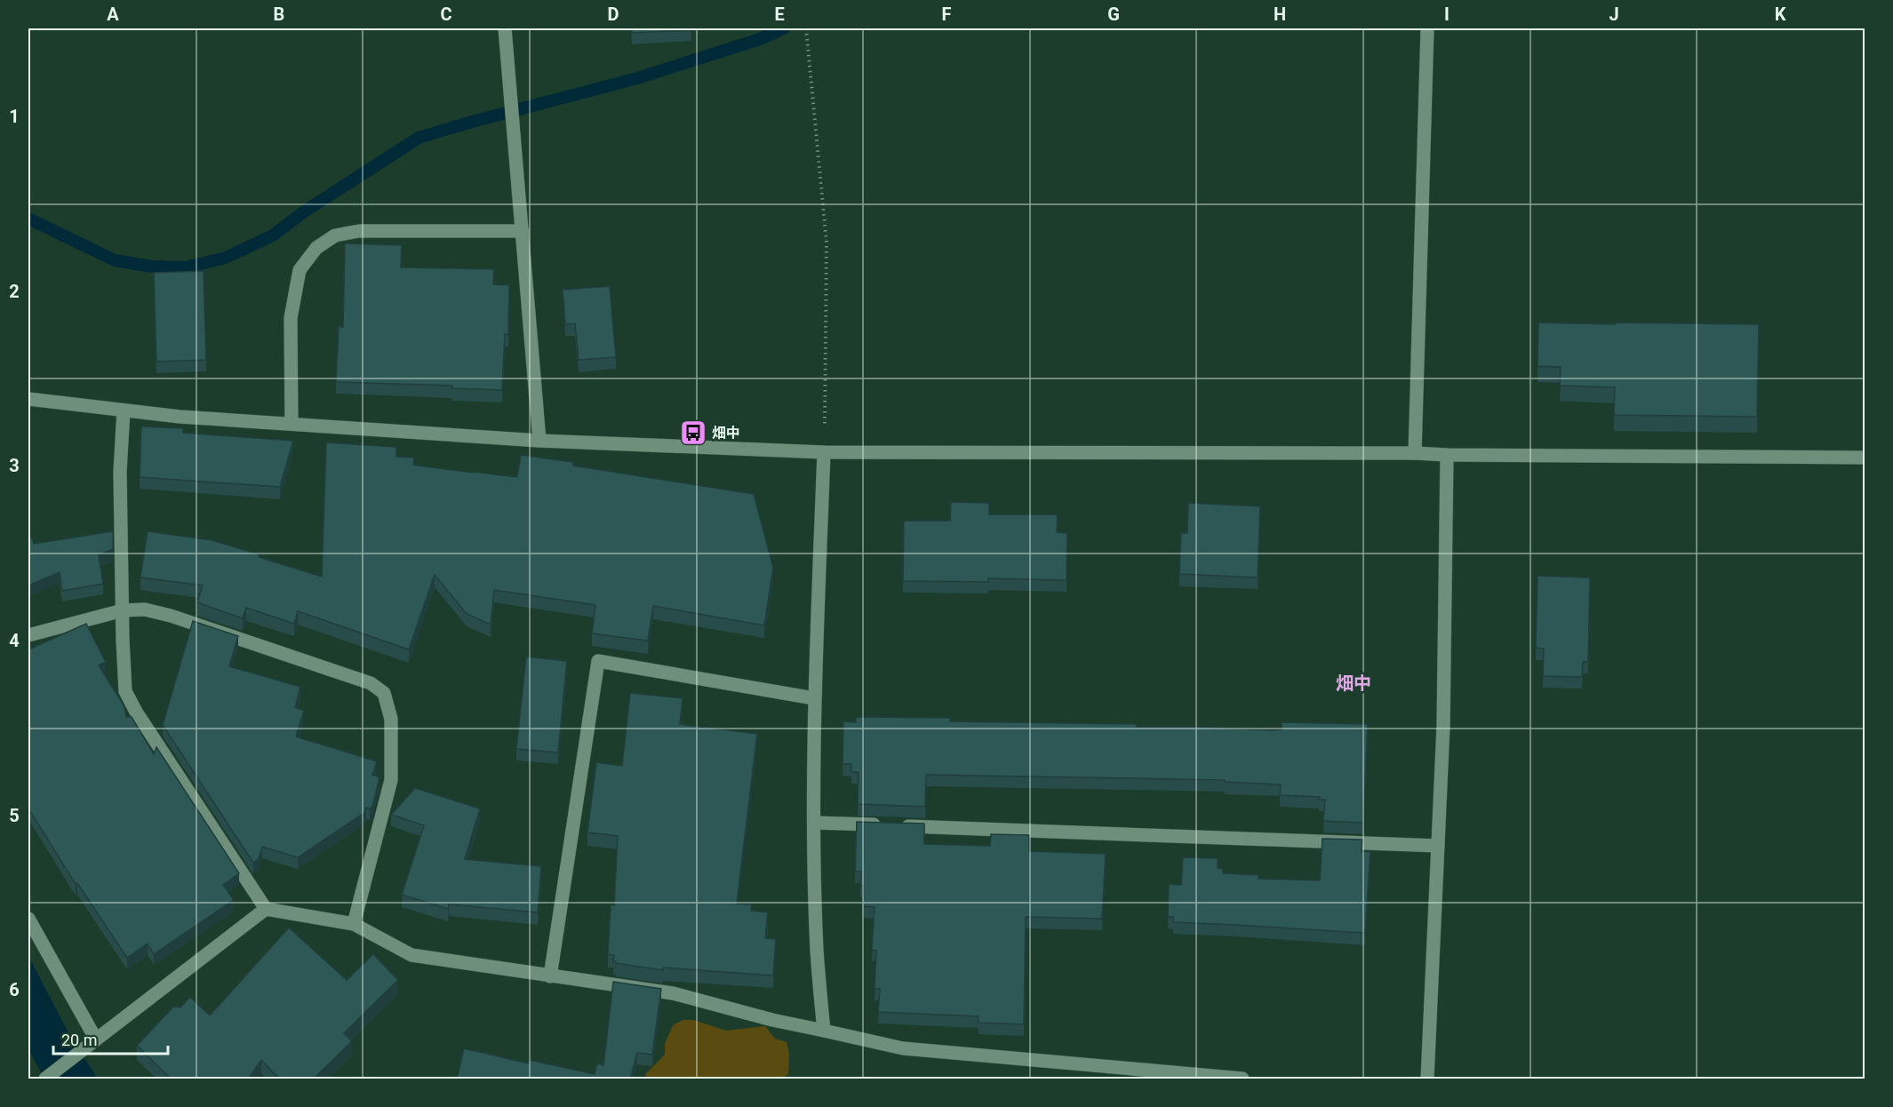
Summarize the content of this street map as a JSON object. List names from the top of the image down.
{
  "districts": ["畑中"],
  "places": {
    "bus stop": ["畑中"]
  },
  "scale_bar": "20 m",
  "grid": {
    "columns": [
      "A",
      "B",
      "C",
      "D",
      "E",
      "F",
      "G",
      "H",
      "I",
      "J",
      "K"
    ],
    "rows": [
      "1",
      "2",
      "3",
      "4",
      "5",
      "6"
    ]
  }
}
